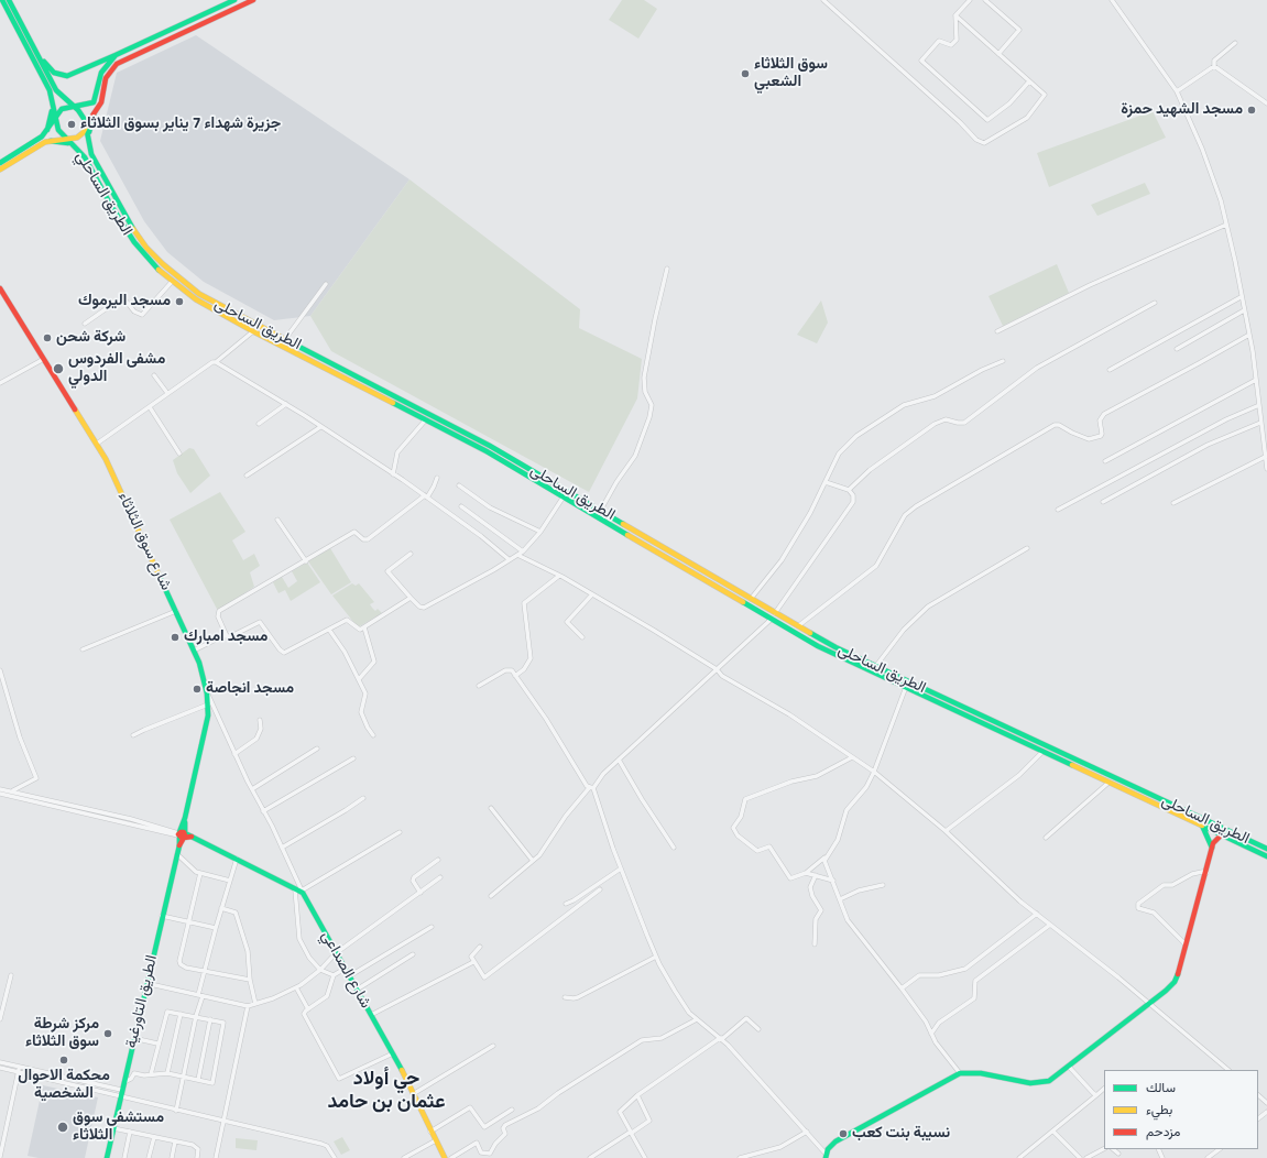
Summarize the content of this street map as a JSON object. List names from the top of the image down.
{
  "streets": {
    "main road": [
      "الطريق الساحلي",
      "الطريق الساحلى",
      "شارع سوق الثلاثاء",
      "شارع الصداعي",
      "الطريق التاورغية"
    ]
  },
  "crossings": [
    ["الطريق الساحلي", "الطريق الساحلى"],
    ["شارع سوق الثلاثاء", "الطريق التاورغية"]
  ],
  "districts": ["حي أولاد عثمان بن حامد"],
  "places": [
    "سوق الثلاثاء الشعبي",
    "مسجد الشهيد حمزة",
    "جزيرة شهداء 7 يناير بسوق الثلاثاء",
    "مسجد اليرموك",
    "شركة شحن",
    "مشفى الفردوس الدولي",
    "مسجد امبارك",
    "مسجد انجاصة",
    "مركز شرطة سوق الثلاثاء",
    "محكمة الاحوال الشخصية",
    "مستشفى سوق الثلاثاء",
    "نسيبة بنت كعب"
  ],
  "legend": ["سالك", "بطيء", "مزدحم"]
}
